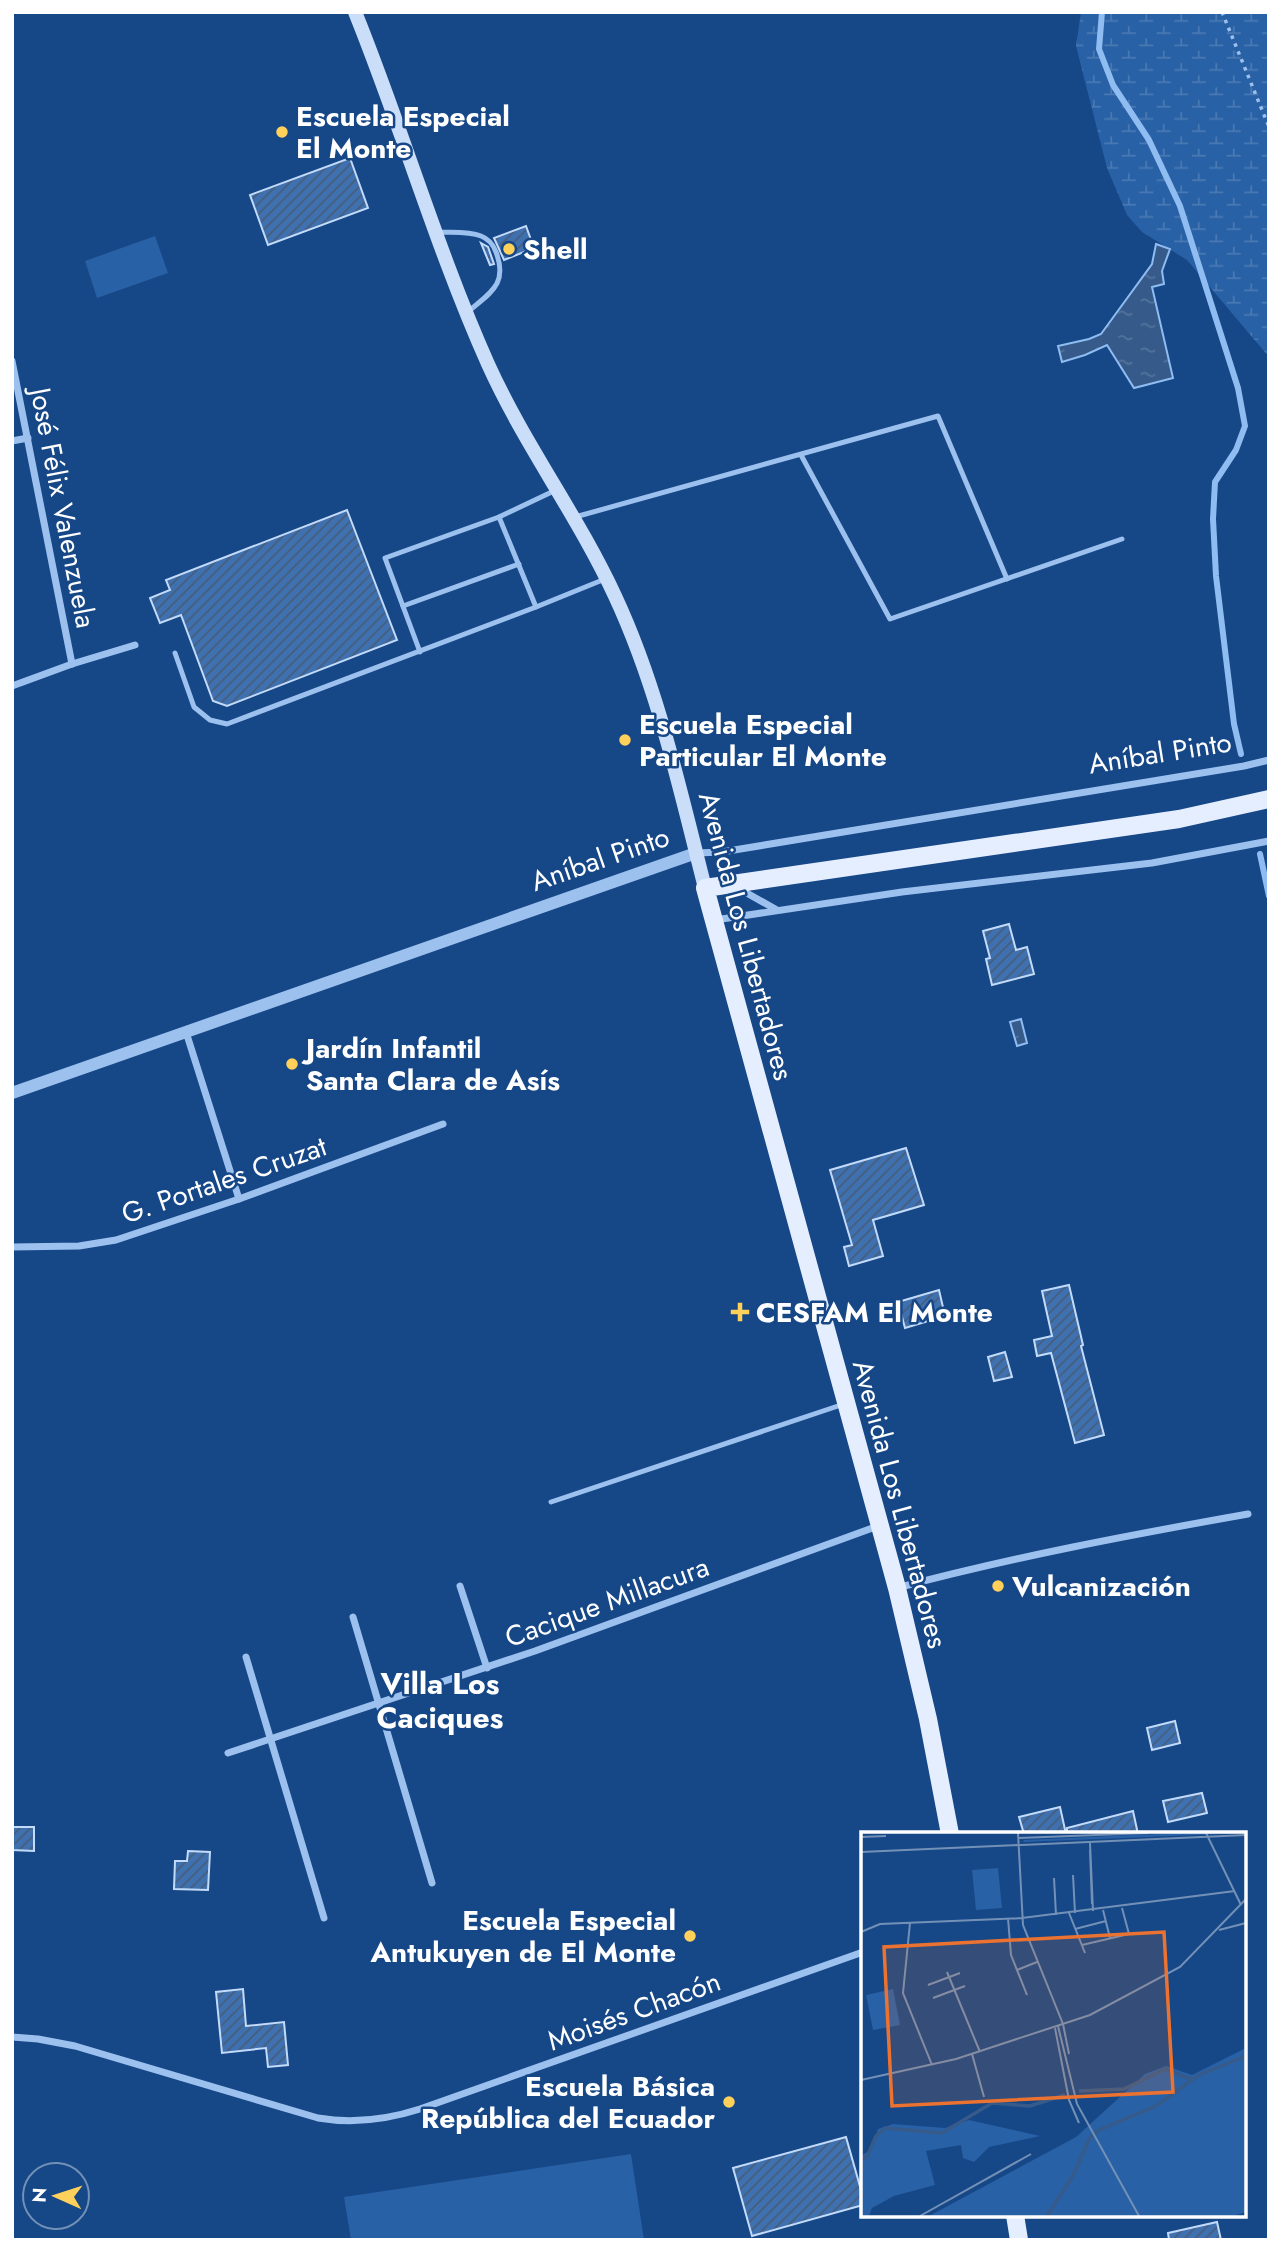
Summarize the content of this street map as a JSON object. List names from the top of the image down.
{
  "streets": {
    "main road": ["Avenida Los Libertadores"],
    "street": [
      "José Félix Valenzuela",
      "Aníbal Pinto",
      "G. Portales Cruzat",
      "Cacique Millacura",
      "Moisés Chacón"
    ]
  },
  "crossings": [
    ["Aníbal Pinto", "Avenida Los Libertadores"],
    ["Avenida Los Libertadores", "Cacique Millacura"]
  ],
  "districts": ["Villa Los Caciques"],
  "places": {
    "other": [
      "Escuela Especial El Monte",
      "Shell",
      "Escuela Especial Particular El Monte",
      "Jardín Infantil Santa Clara de Asís",
      "Vulcanización",
      "Escuela Especial Antukuyen de El Monte",
      "Escuela Básica República del Ecuador"
    ],
    "health": ["CESFAM El Monte"]
  },
  "north": "left"
}
